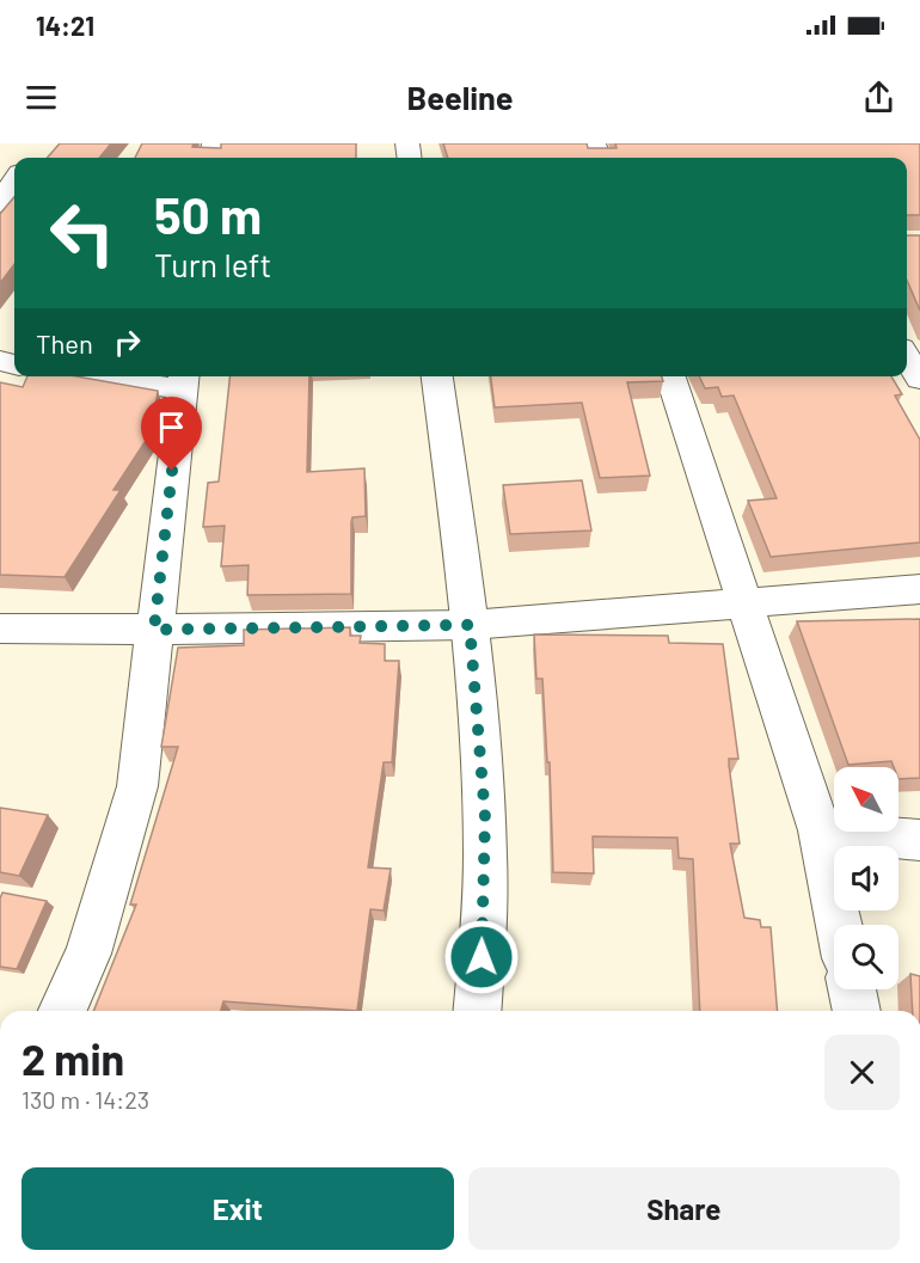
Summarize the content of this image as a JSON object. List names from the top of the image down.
{
  "north": "top left",
  "page": {
    "status": "14:21",
    "header": "Beeline",
    "turn": ["50 m", "Turn left"],
    "then": "Then",
    "heading": ["2 min", "130 m · 14:23"],
    "buttons": ["Exit", "Share"]
  }
}
